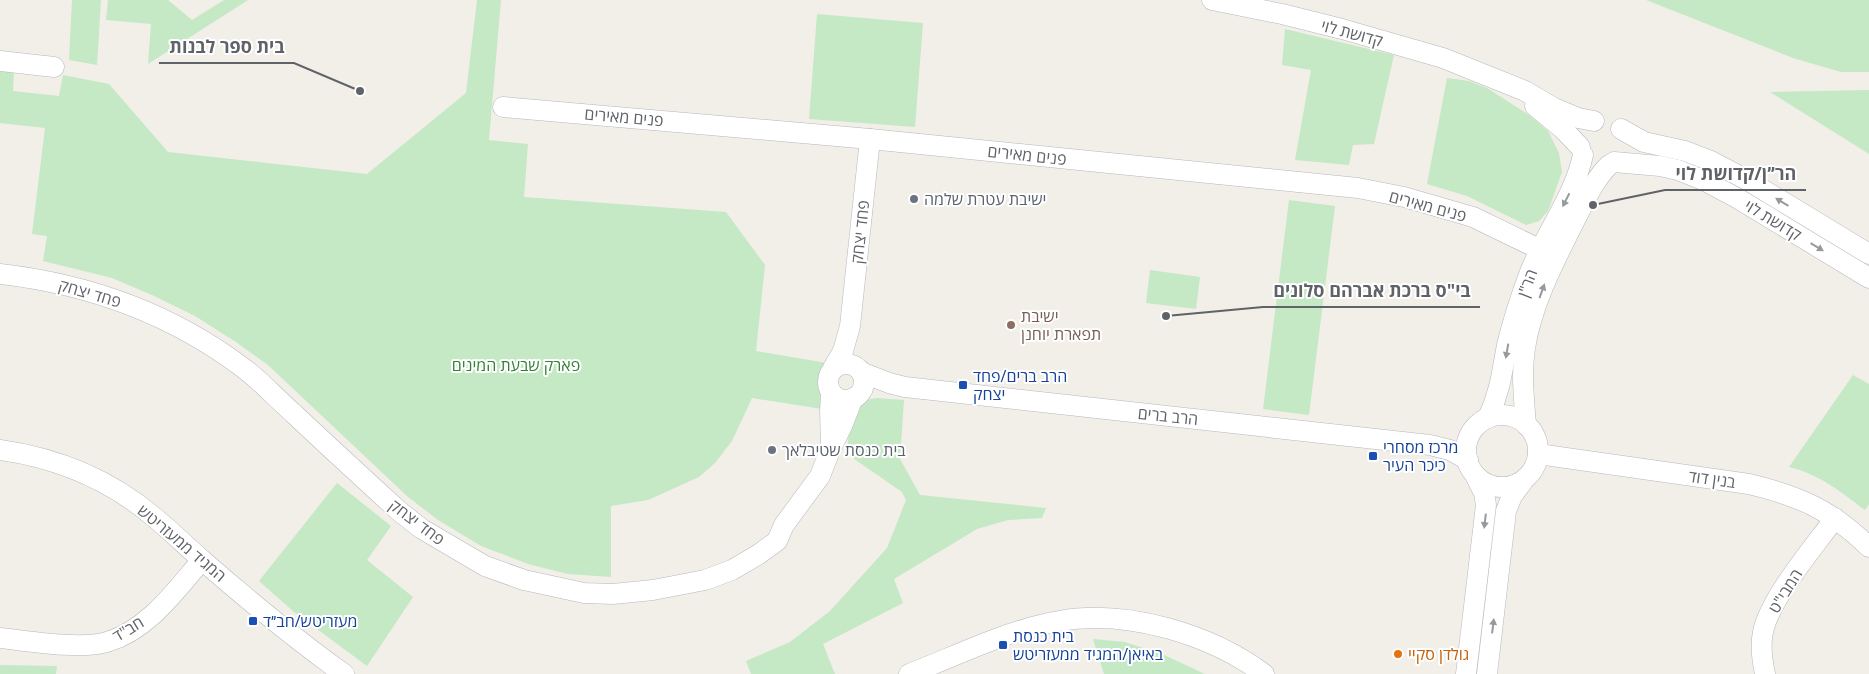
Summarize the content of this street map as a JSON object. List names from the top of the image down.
{
  "streets": {
    "street": [
      "קדושת לוי",
      "פנים מאירים",
      "פחד יצחק",
      "הר\"ן",
      "הרב ברים",
      "בנין דוד",
      "המגיד ממעזריטש",
      "המבי\"ט",
      "חב\"ד"
    ]
  },
  "crossings": [
    ["קדושת לוי", "הר\"ן"],
    ["פנים מאירים", "פחד יצחק"],
    ["פנים מאירים", "הר\"ן"],
    ["פחד יצחק", "הרב ברים"],
    ["הר\"ן", "הרב ברים"],
    ["הר\"ן", "בנין דוד"],
    ["הרב ברים", "בנין דוד"],
    ["בנין דוד", "המבי\"ט"],
    ["המגיד ממעזריטש", "חב\"ד"]
  ],
  "parks": ["פארק שבעת המינים"],
  "places": {
    "other": [
      "בית ספר לבנות",
      "ישיבת עטרת שלמה",
      "הר״ן/קדושת לוי",
      "בי\"ס ברכת אברהם סלונים",
      "ישיבת תפארת יוחנן",
      "בית כנסת שטיבלאך",
      "גולדן סקיי"
    ],
    "transit": [
      "הרב ברים/פחד יצחק",
      "מרכז מסחרי כיכר העיר",
      "מעזריטש/חב״ד",
      "בית כנסת באיאן/המגיד ממעזריטש"
    ]
  }
}
